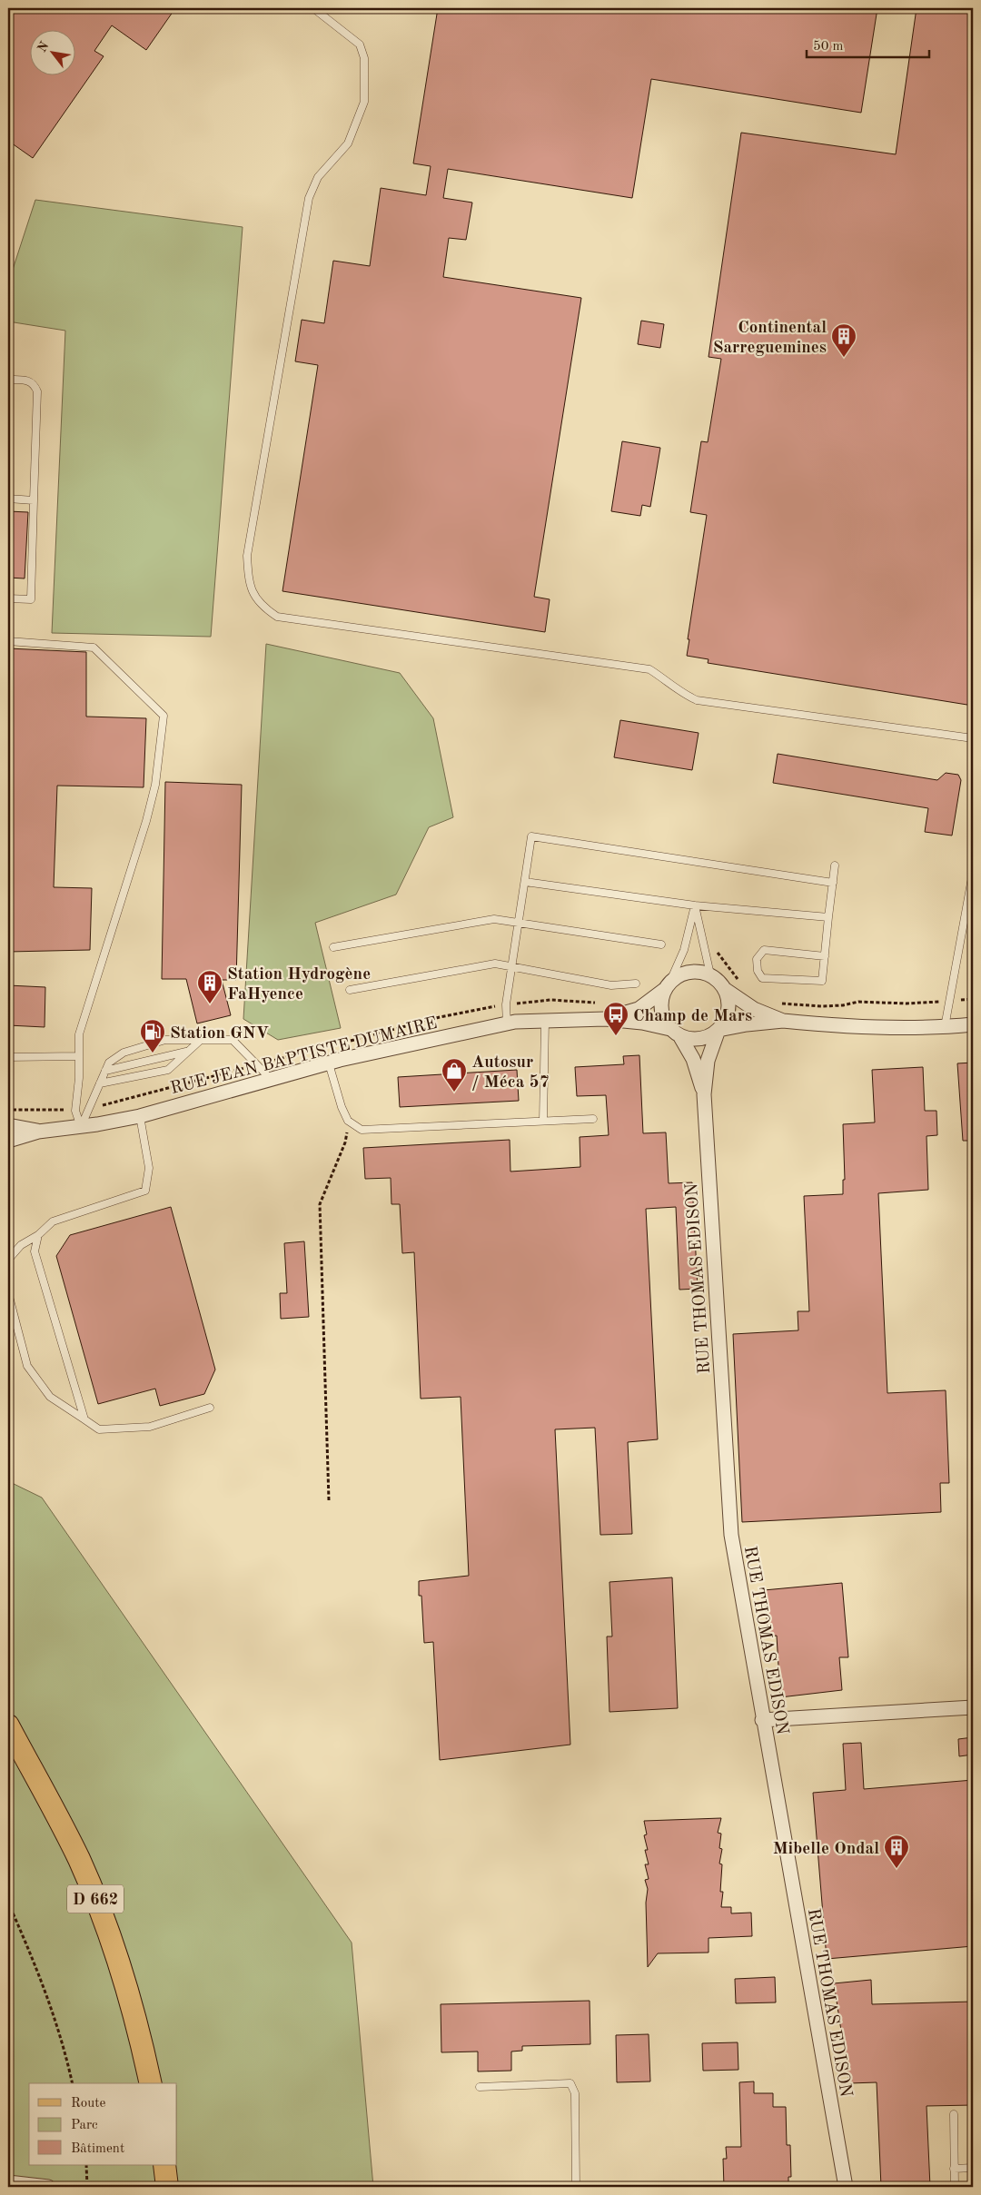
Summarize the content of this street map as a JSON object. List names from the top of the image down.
{
  "streets": {
    "main road": ["D 662"],
    "street": ["RUE JEAN BAPTISTE DUMAIRE", "RUE THOMAS EDISON"]
  },
  "crossings": [
    ["RUE JEAN BAPTISTE DUMAIRE", "RUE THOMAS EDISON"]
  ],
  "places": {
    "building": ["Continental Sarreguemines", "Station Hydrogène FaHyence", "Mibelle Ondal"],
    "bus stop": ["Champ de Mars"],
    "fuel station": ["Station GNV"],
    "shop": ["Autosur / Méca 57"]
  },
  "legend": ["Route", "Parc", "Bâtiment"],
  "scale_bar": "50 m",
  "north": "top left"
}
